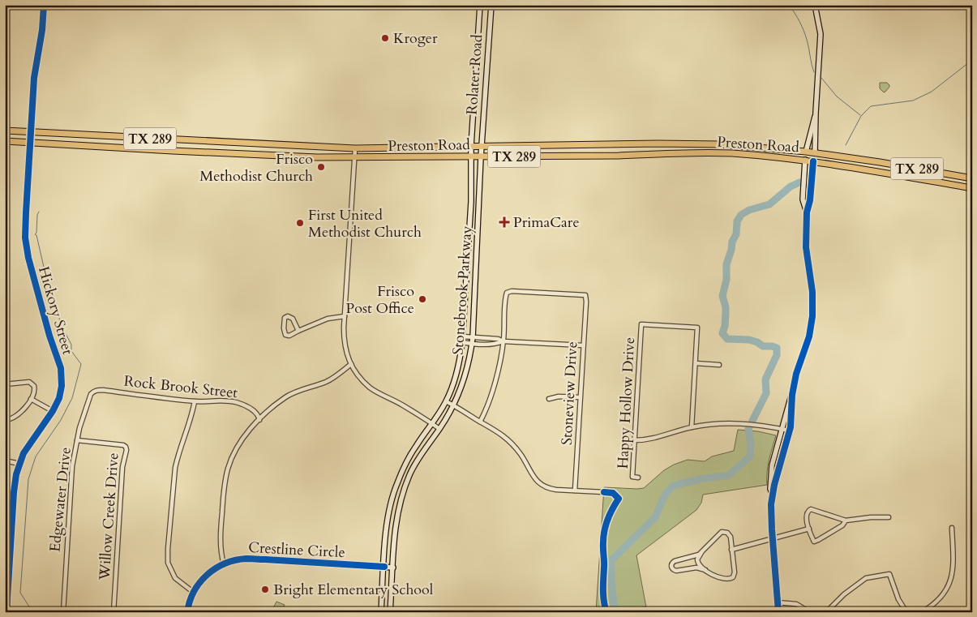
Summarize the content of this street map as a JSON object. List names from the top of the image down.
{
  "streets": {
    "main road": ["TX 289", "Preston Road"],
    "street": [
      "Rolater Road",
      "Stonebrook Parkway",
      "Hickory Street",
      "Rock Brook Street",
      "Stoneview Drive",
      "Happy Hollow Drive",
      "Edgewater Drive",
      "Willow Creek Drive",
      "Crestline Circle"
    ]
  },
  "crossings": [
    ["Rolater Road", "Preston Road"],
    ["Rolater Road", "Stonebrook Parkway"],
    ["Preston Road", "Stonebrook Parkway"],
    ["Preston Road", "Hickory Street"],
    ["Stonebrook Parkway", "Crestline Circle"],
    ["Rock Brook Street", "Edgewater Drive"],
    ["Edgewater Drive", "Willow Creek Drive"]
  ],
  "places": {
    "other": [
      "Kroger",
      "Frisco Methodist Church",
      "First United Methodist Church",
      "Frisco Post Office",
      "Bright Elementary School"
    ],
    "health": ["PrimaCare"]
  }
}
